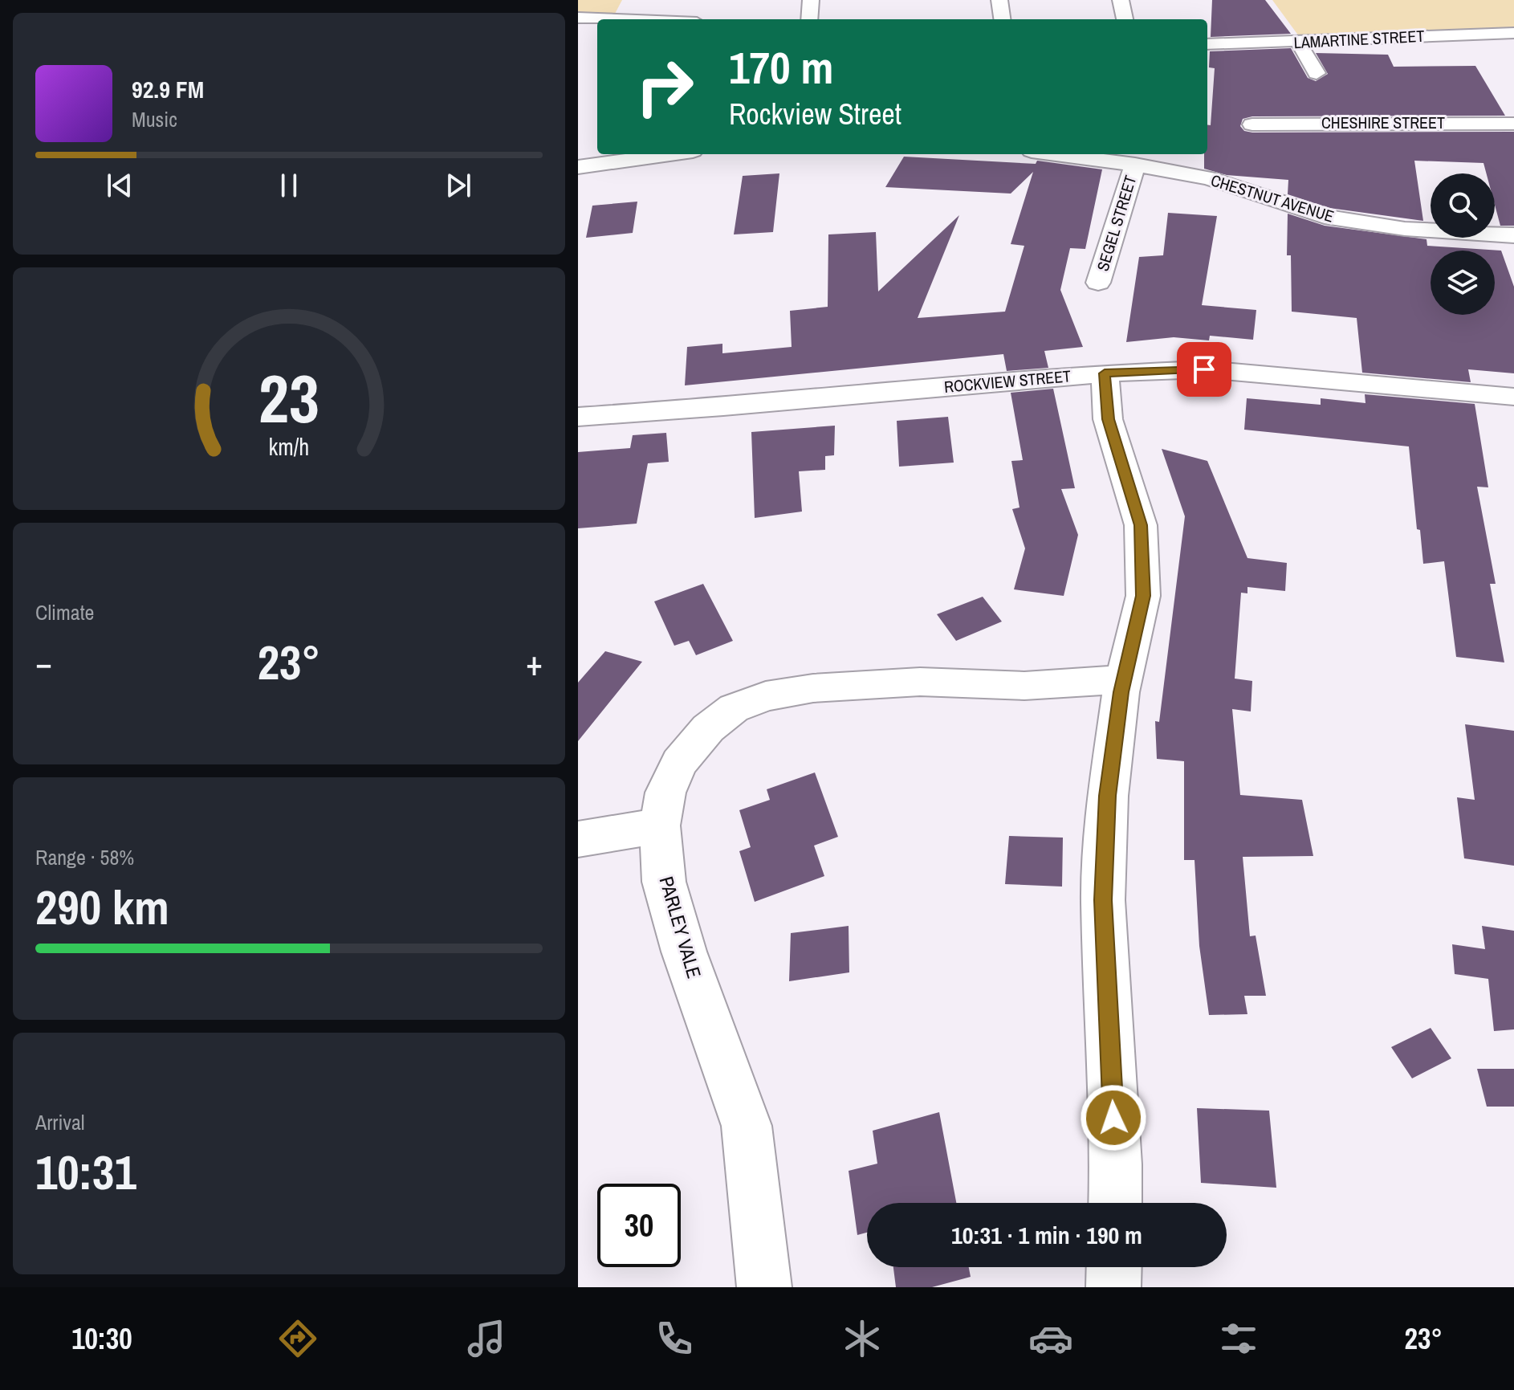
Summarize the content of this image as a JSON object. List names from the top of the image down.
{
  "streets": {
    "street": [
      "LAMARTINE STREET",
      "CHESHIRE STREET",
      "CHESTNUT AVENUE",
      "SEGEL STREET",
      "ROCKVIEW STREET",
      "PARLEY VALE"
    ]
  },
  "crossings": [
    ["CHESTNUT AVENUE", "SEGEL STREET"]
  ],
  "page": {
    "turn": ["170 m", "Rockview Street"],
    "song": ["92.9 FM", "Music"],
    "tile": [
      "Climate",
      ["Range · 58%", "290 km"],
      ["Arrival", "10:31"]
    ],
    "heat": ["−", "23°", "+"],
    "limit": "30",
    "trip": "10:31 · 1 min · 190 m",
    "tabs": ["10:30", "23°"],
    "gauge": ["23", "km/h"]
  }
}
